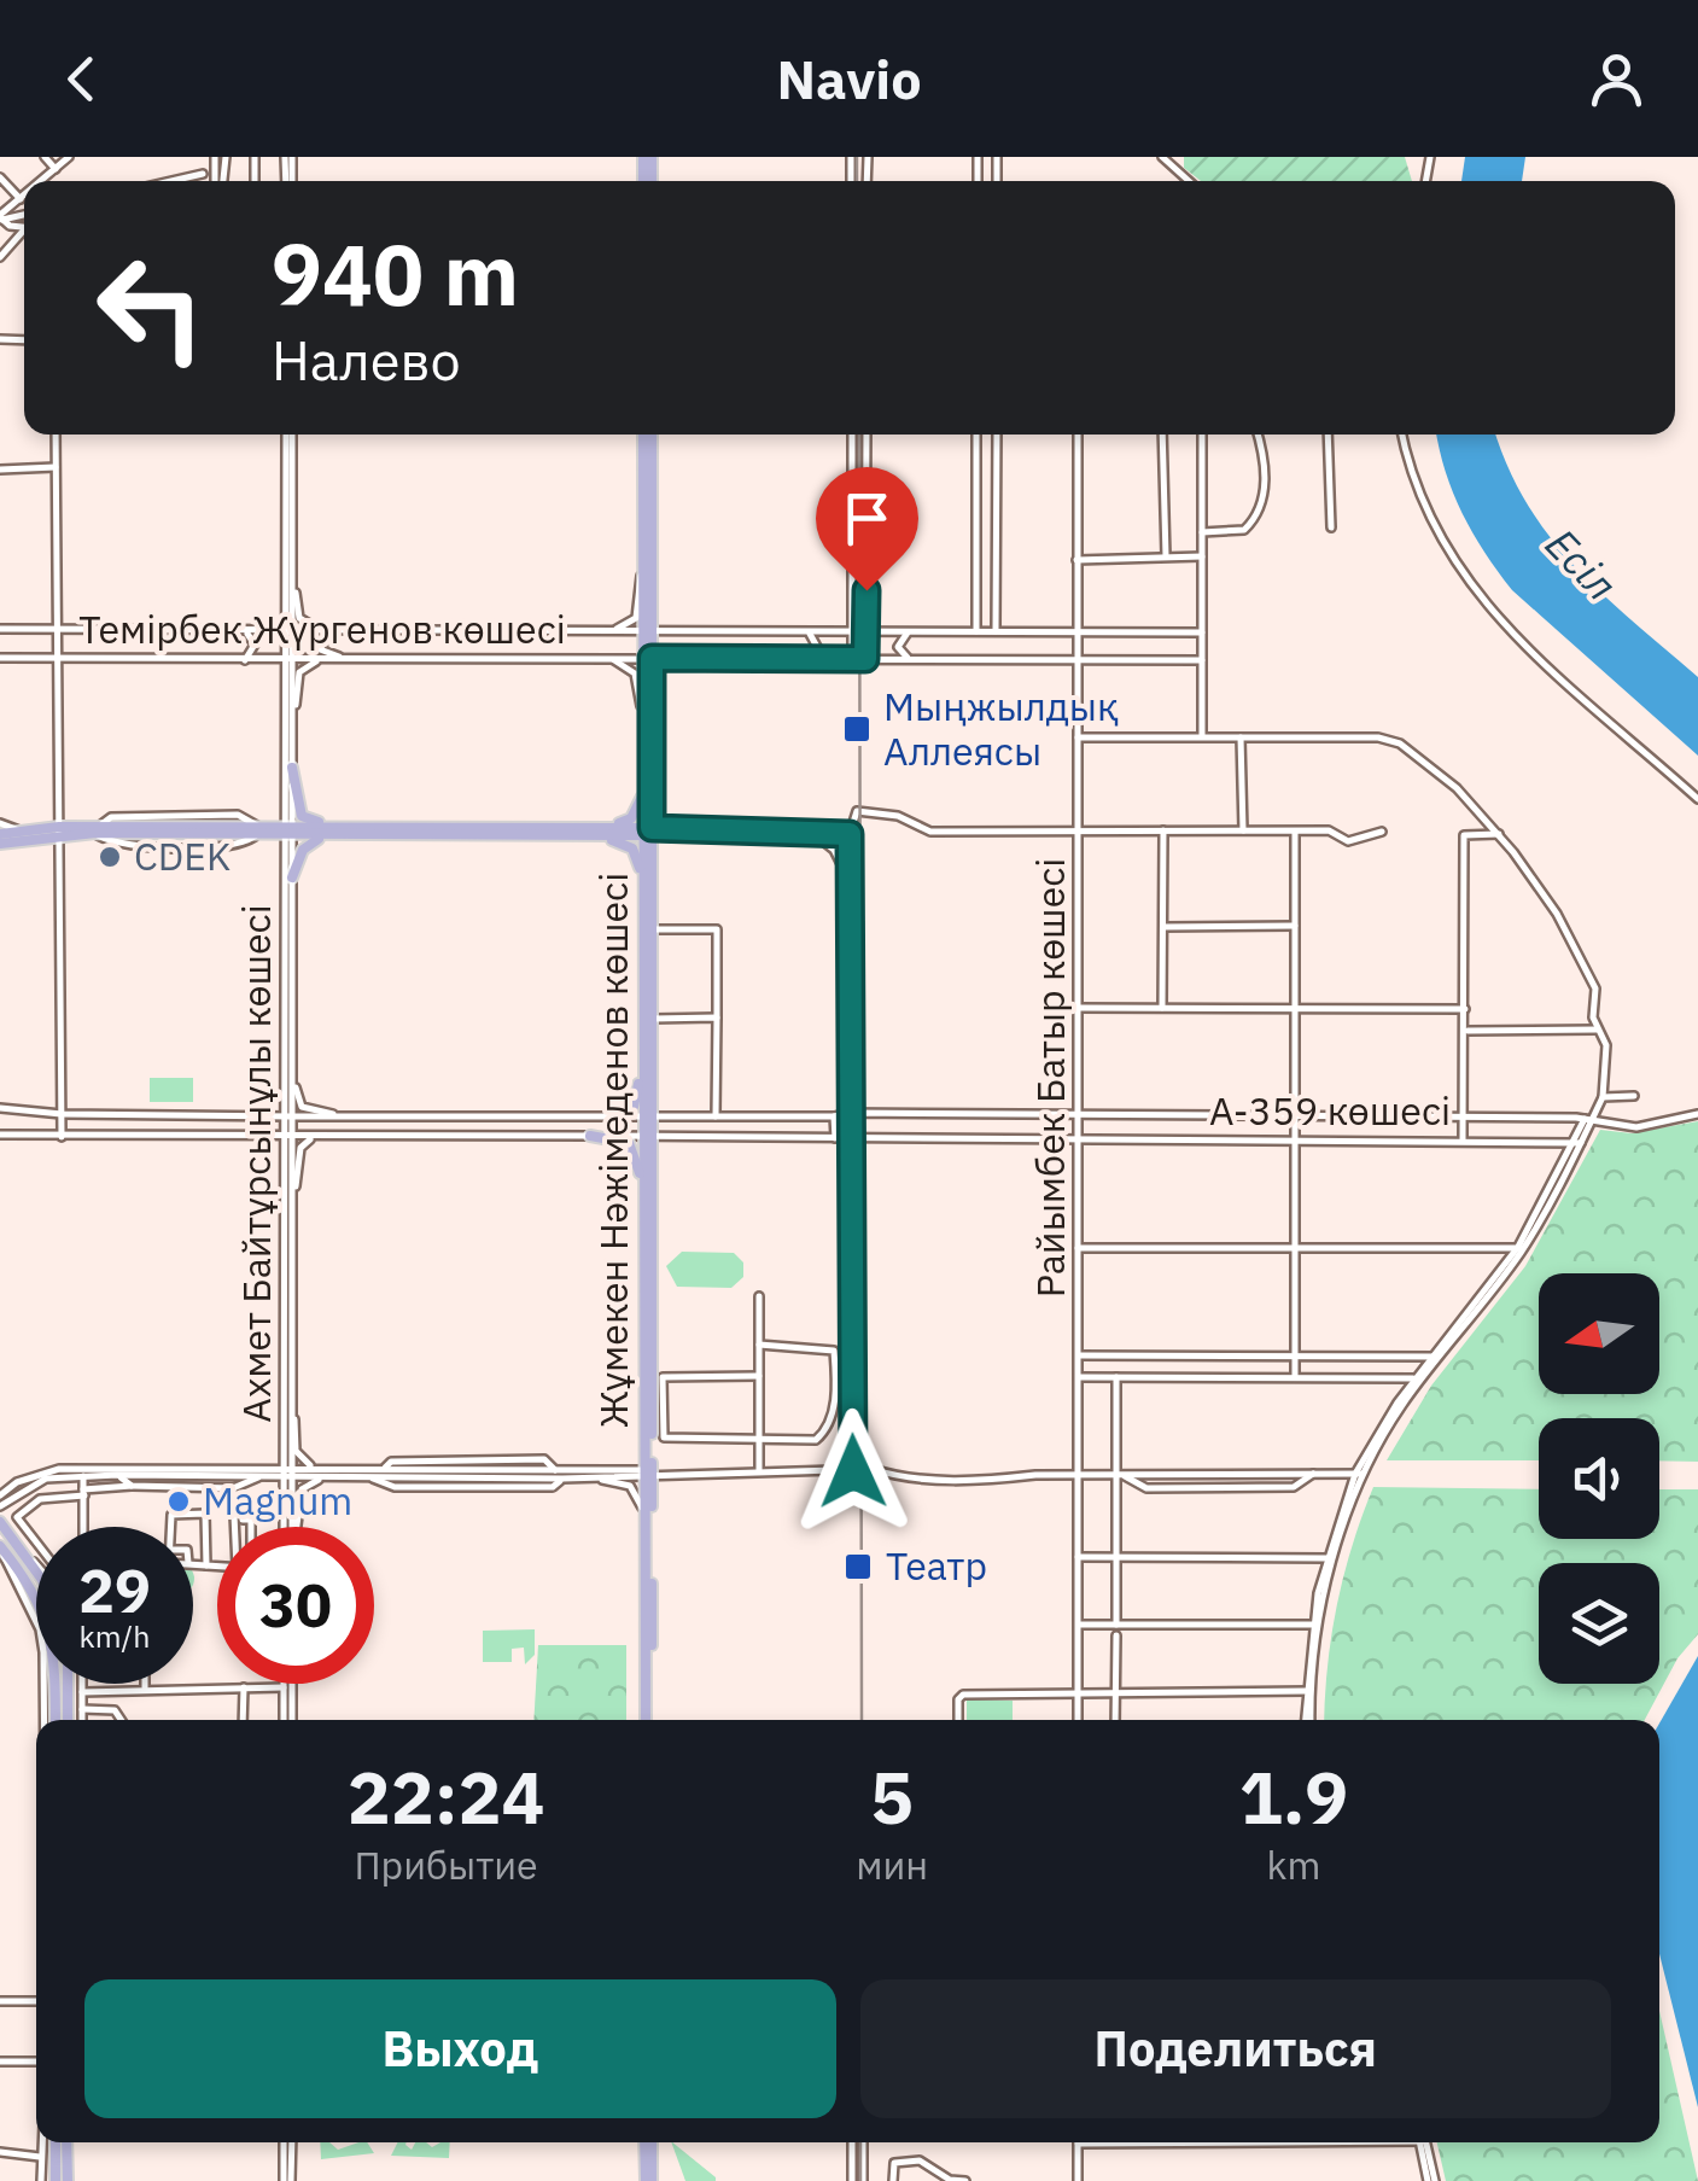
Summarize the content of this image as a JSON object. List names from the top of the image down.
{
  "streets": {
    "main road": ["Жұмекен Нәжімеденов көшесі"],
    "street": [
      "Темірбек Жүргенов көшесі",
      "Райымбек Батыр көшесі",
      "А-359 көшесі",
      "Ахмет Байтұрсынұлы көшесі"
    ]
  },
  "crossings": [
    ["Темірбек Жүргенов көшесі", "Райымбек Батыр көшесі"],
    ["Темірбек Жүргенов көшесі", "Жұмекен Нәжімеденов көшесі"],
    ["Райымбек Батыр көшесі", "А-359 көшесі"],
    ["А-359 көшесі", "Жұмекен Нәжімеденов көшесі"],
    ["А-359 көшесі", "Ахмет Байтұрсынұлы көшесі"]
  ],
  "water": ["Есіл"],
  "places": {
    "transit": ["Мыңжылдық Аллеясы", "Театр"],
    "other": ["CDEK", "Magnum"]
  },
  "north": "left",
  "page": {
    "header": "Navio",
    "turn": ["940 m", "Налево"],
    "speed": "29 km/h",
    "limit": "30",
    "eta": [
      "22:24",
      "Прибытие",
      "5",
      "мин",
      "1.9",
      "km"
    ],
    "buttons": ["Выход", "Поделиться"]
  }
}
